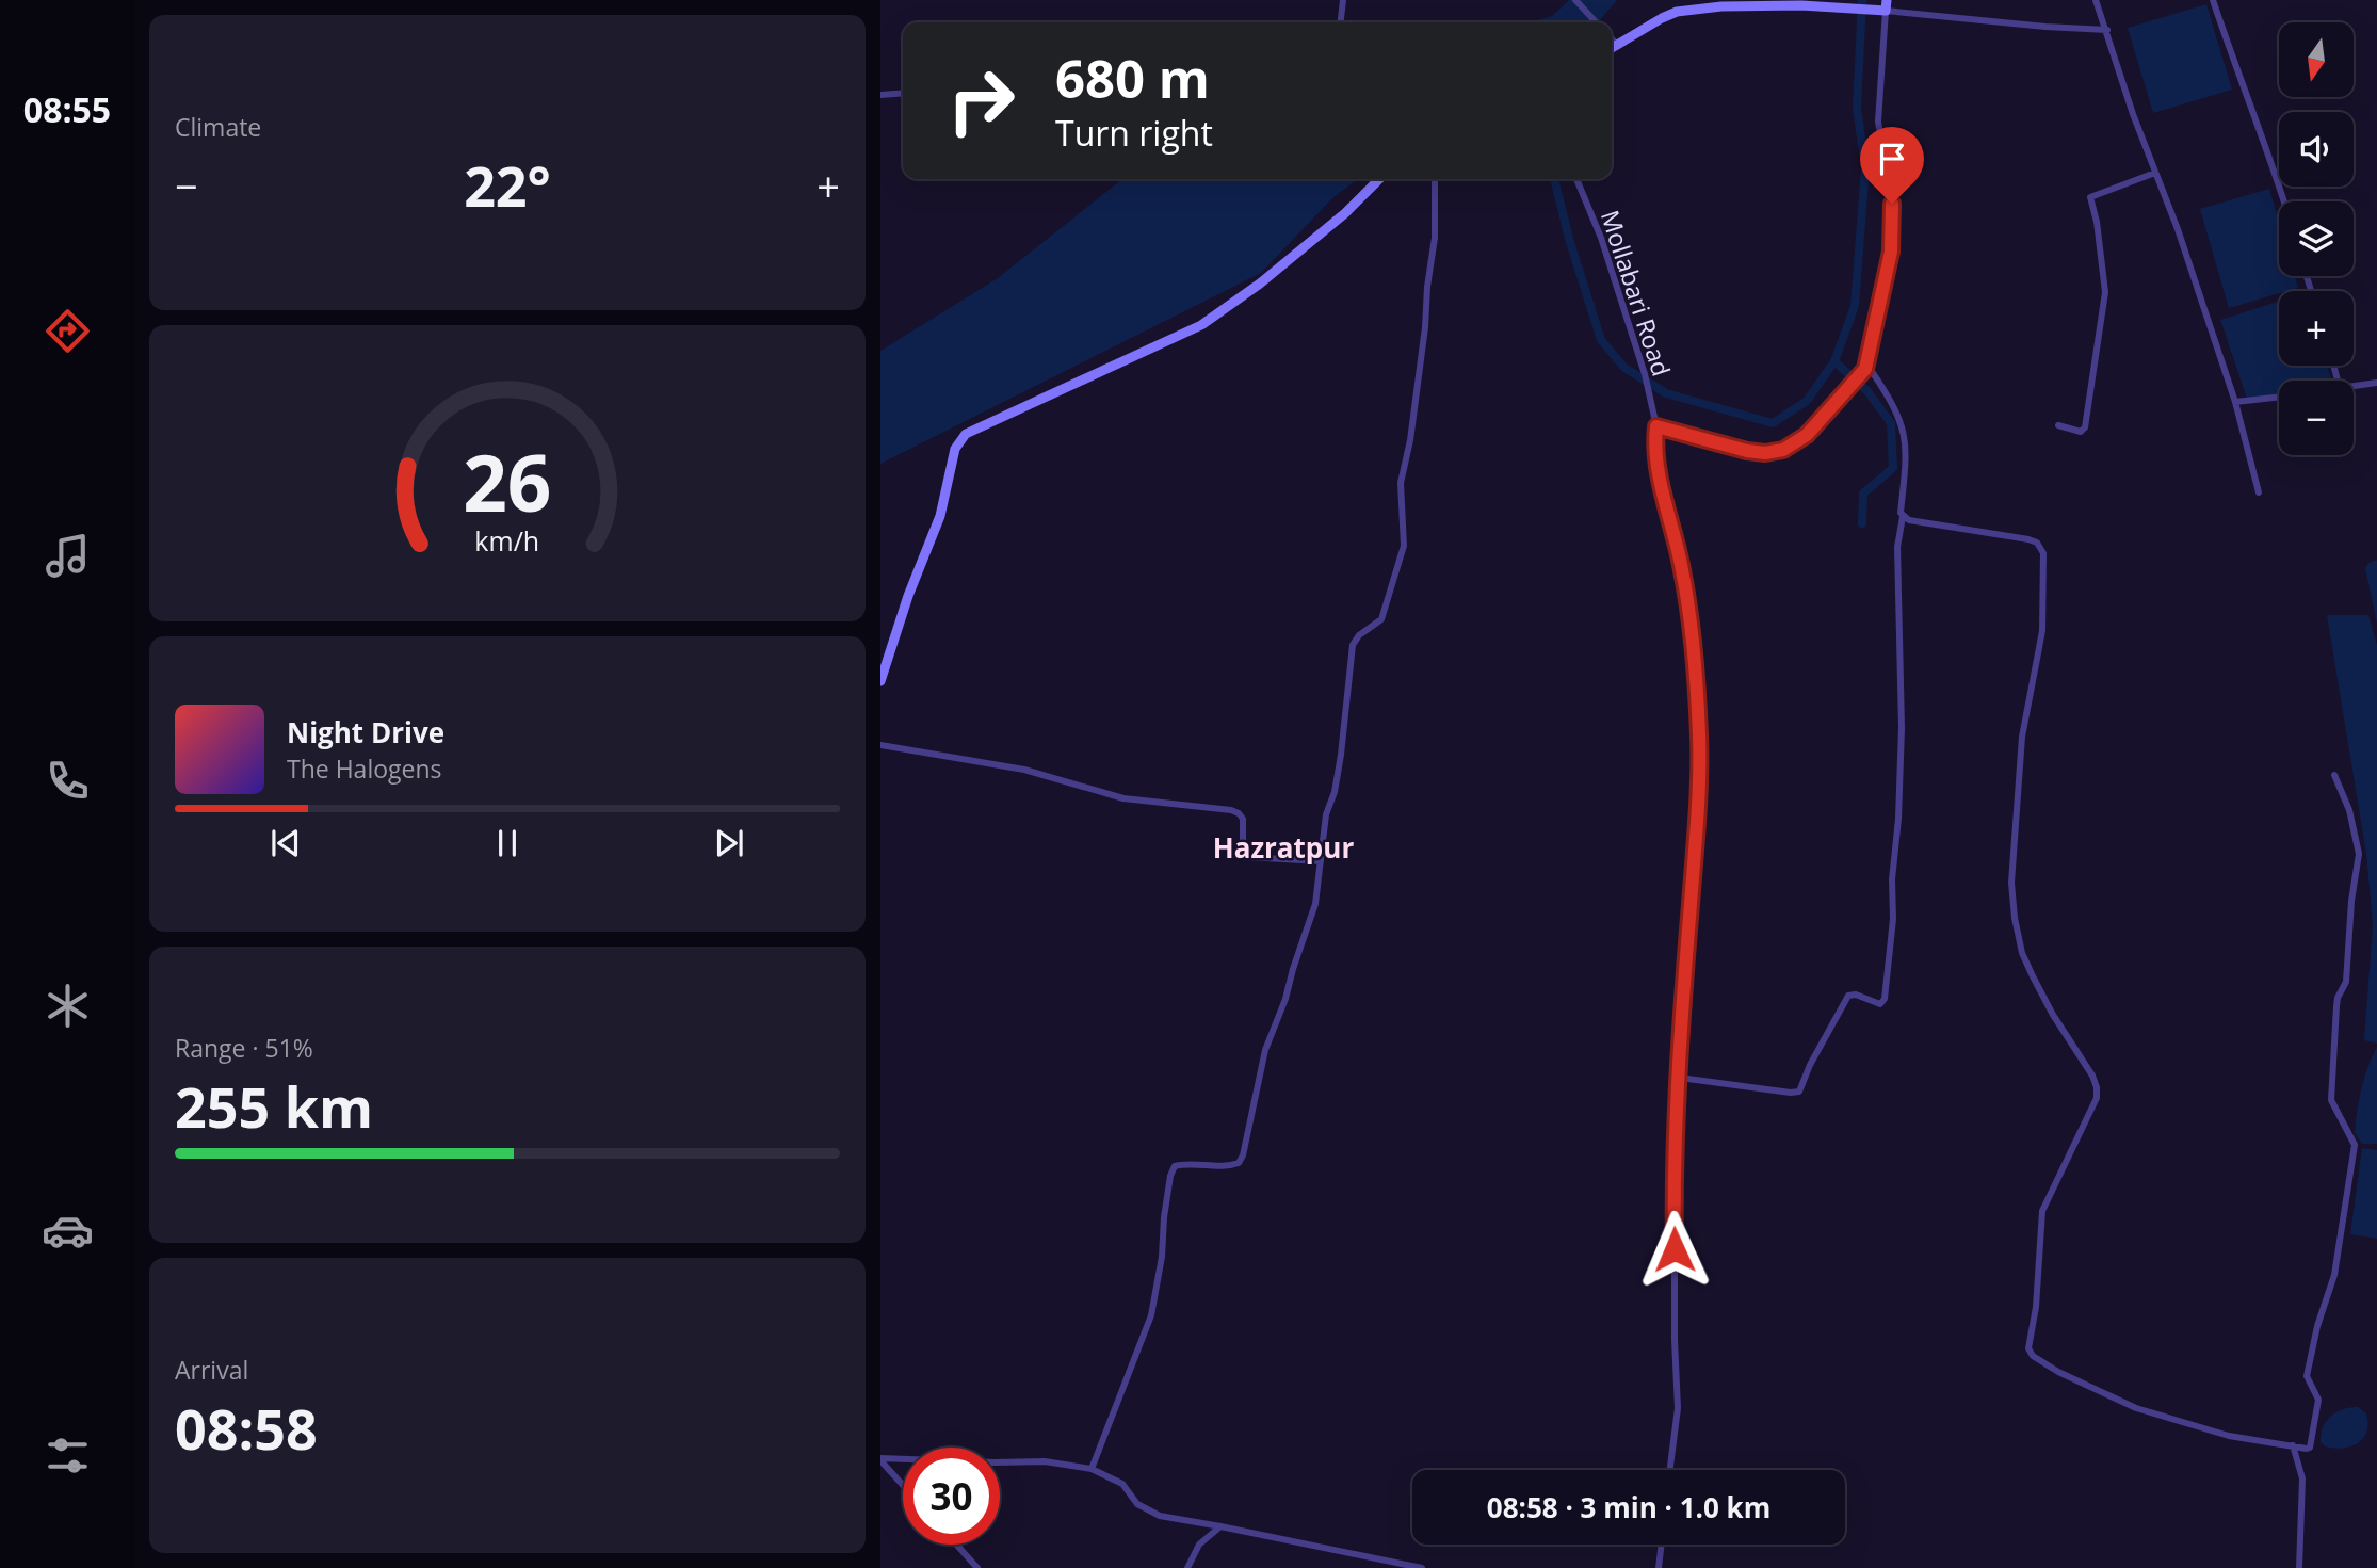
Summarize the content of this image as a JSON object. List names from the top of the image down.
{
  "streets": {
    "street": ["Mollabari Road"]
  },
  "districts": ["Hazratpur"],
  "north": "bottom",
  "page": {
    "tabs": "08:55",
    "tile": [
      "Climate",
      ["Range · 51%", "255 km"],
      ["Arrival", "08:58"]
    ],
    "map_buttons": ["+", "−"],
    "turn": ["680 m", "Turn right"],
    "heat": ["−", "22°", "+"],
    "song": ["Night Drive", "The Halogens"],
    "limit": "30",
    "trip": "08:58 · 3 min · 1.0 km",
    "gauge": ["26", "km/h"]
  }
}
